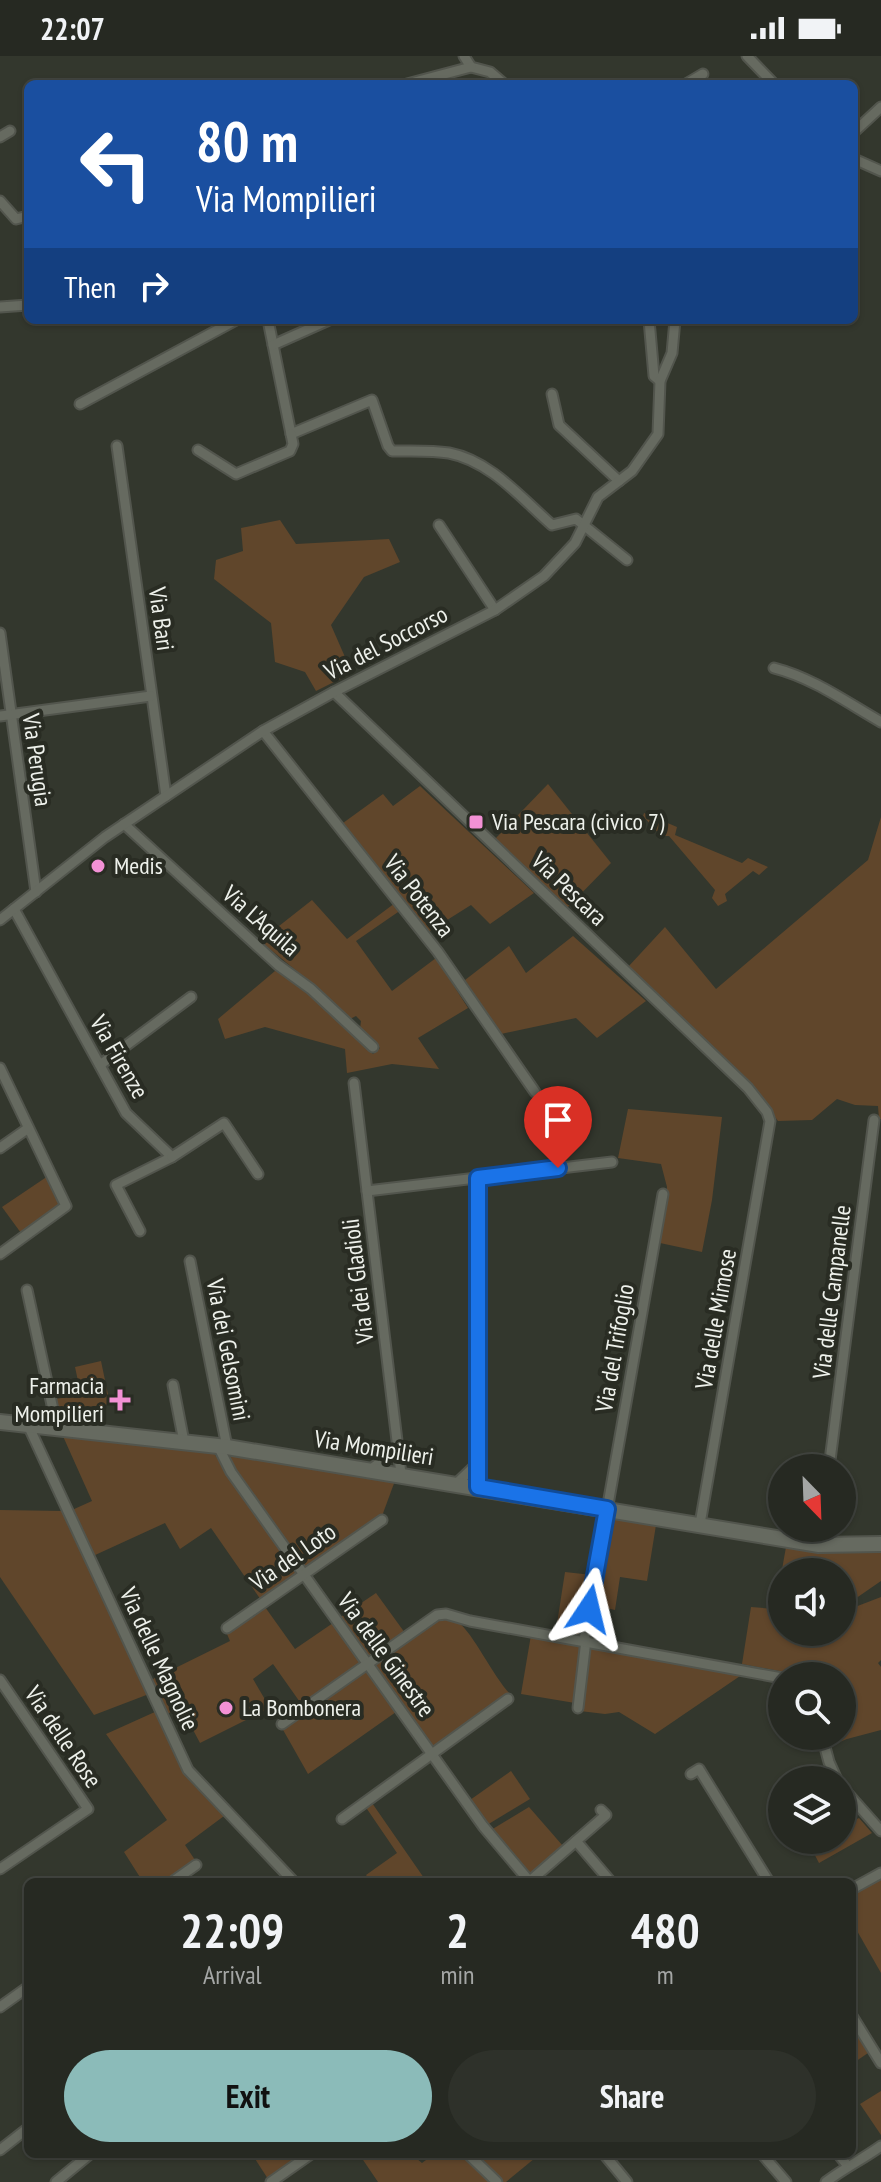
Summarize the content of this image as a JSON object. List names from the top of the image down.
{
  "streets": {
    "street": [
      "Via Bari",
      "Via del Soccorso",
      "Via Perugia",
      "Via Pescara",
      "Via Potenza",
      "Via L'Aquila",
      "Via Firenze",
      "Via dei Gladioli",
      "Via delle Campanelle",
      "Via delle Mimose",
      "Via del Trifoglio",
      "Via dei Gelsomini",
      "Via Mompilieri",
      "Via del Loto",
      "Via delle Ginestre",
      "Via delle Magnolie",
      "Via delle Rose"
    ]
  },
  "crossings": [
    ["Via Bari", "Via del Soccorso"],
    ["Via del Soccorso", "Via Perugia"],
    ["Via del Soccorso", "Via Pescara"],
    ["Via del Soccorso", "Via Potenza"],
    ["Via del Soccorso", "Via L'Aquila"],
    ["Via del Soccorso", "Via Firenze"],
    ["Via Pescara", "Via delle Mimose"],
    ["Via dei Gladioli", "Via Mompilieri"],
    ["Via delle Mimose", "Via Mompilieri"],
    ["Via del Trifoglio", "Via Mompilieri"],
    ["Via dei Gelsomini", "Via Mompilieri"],
    ["Via dei Gelsomini", "Via delle Ginestre"],
    ["Via Mompilieri", "Via delle Ginestre"],
    ["Via Mompilieri", "Via delle Magnolie"],
    ["Via del Loto", "Via delle Ginestre"]
  ],
  "places": {
    "transit": ["Via Pescara (civico 7)"],
    "other": ["Medis", "La Bombonera"],
    "health": ["Farmacia Mompilieri"]
  },
  "north": "bottom right",
  "page": {
    "status": "22:07",
    "turn": ["80 m", "Via Mompilieri"],
    "then": "Then",
    "eta": [
      "22:09",
      "Arrival",
      "2",
      "min",
      "480",
      "m"
    ],
    "buttons": ["Exit", "Share"]
  }
}
